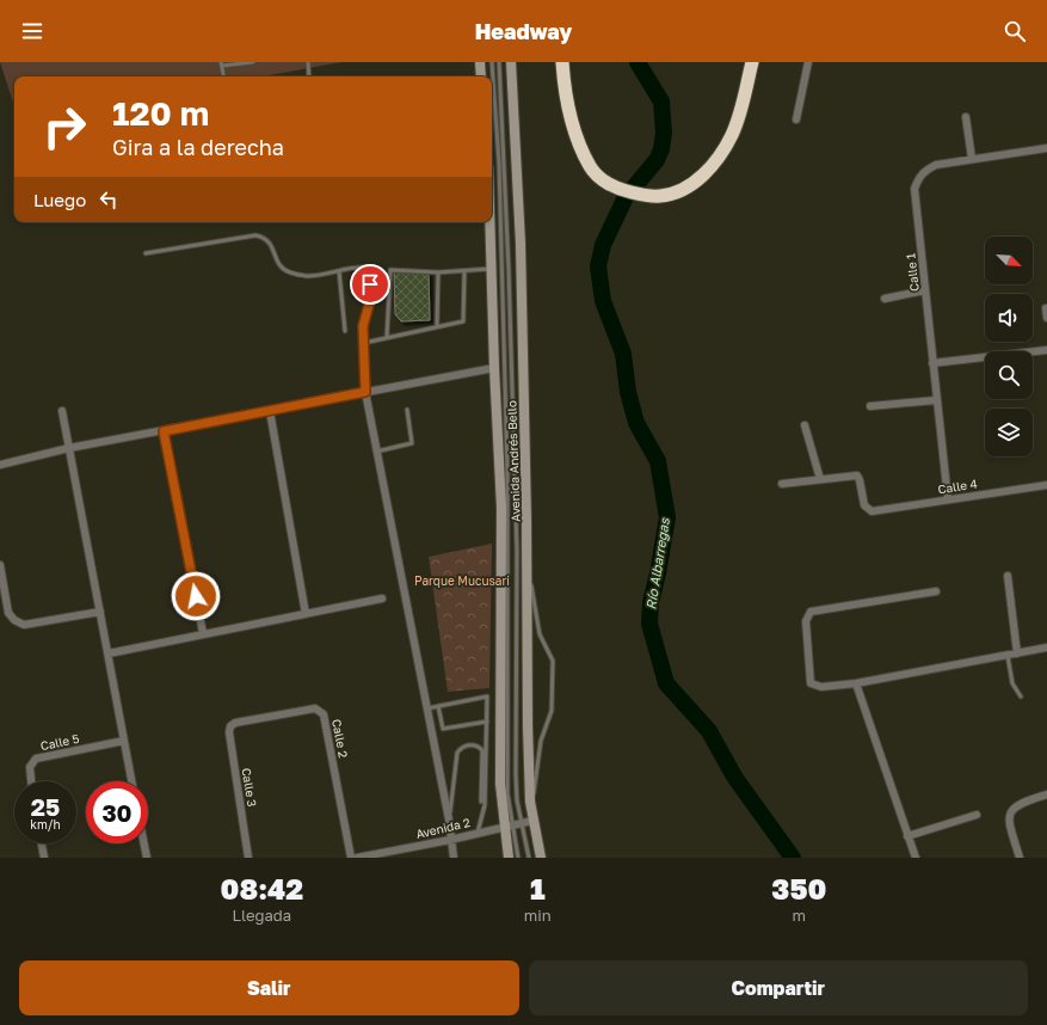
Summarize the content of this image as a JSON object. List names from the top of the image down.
{
  "streets": {
    "street": [
      "Calle 1",
      "Avenida Andrés Bello",
      "Calle 4",
      "Calle 2",
      "Calle 5",
      "Calle 3",
      "Avenida 2"
    ]
  },
  "crossings": [
    ["Calle 1", "Calle 4"],
    ["Avenida Andrés Bello", "Avenida 2"],
    ["Calle 2", "Calle 3"]
  ],
  "water": ["Río Albarregas"],
  "parks": ["Parque Mucusari"],
  "north": "bottom right",
  "page": {
    "header": "Headway",
    "turn": ["120 m", "Gira a la derecha"],
    "then": "Luego",
    "speed": "25 km/h",
    "limit": "30",
    "eta": [
      "08:42",
      "Llegada",
      "1",
      "min",
      "350",
      "m"
    ],
    "buttons": ["Salir", "Compartir"]
  }
}
